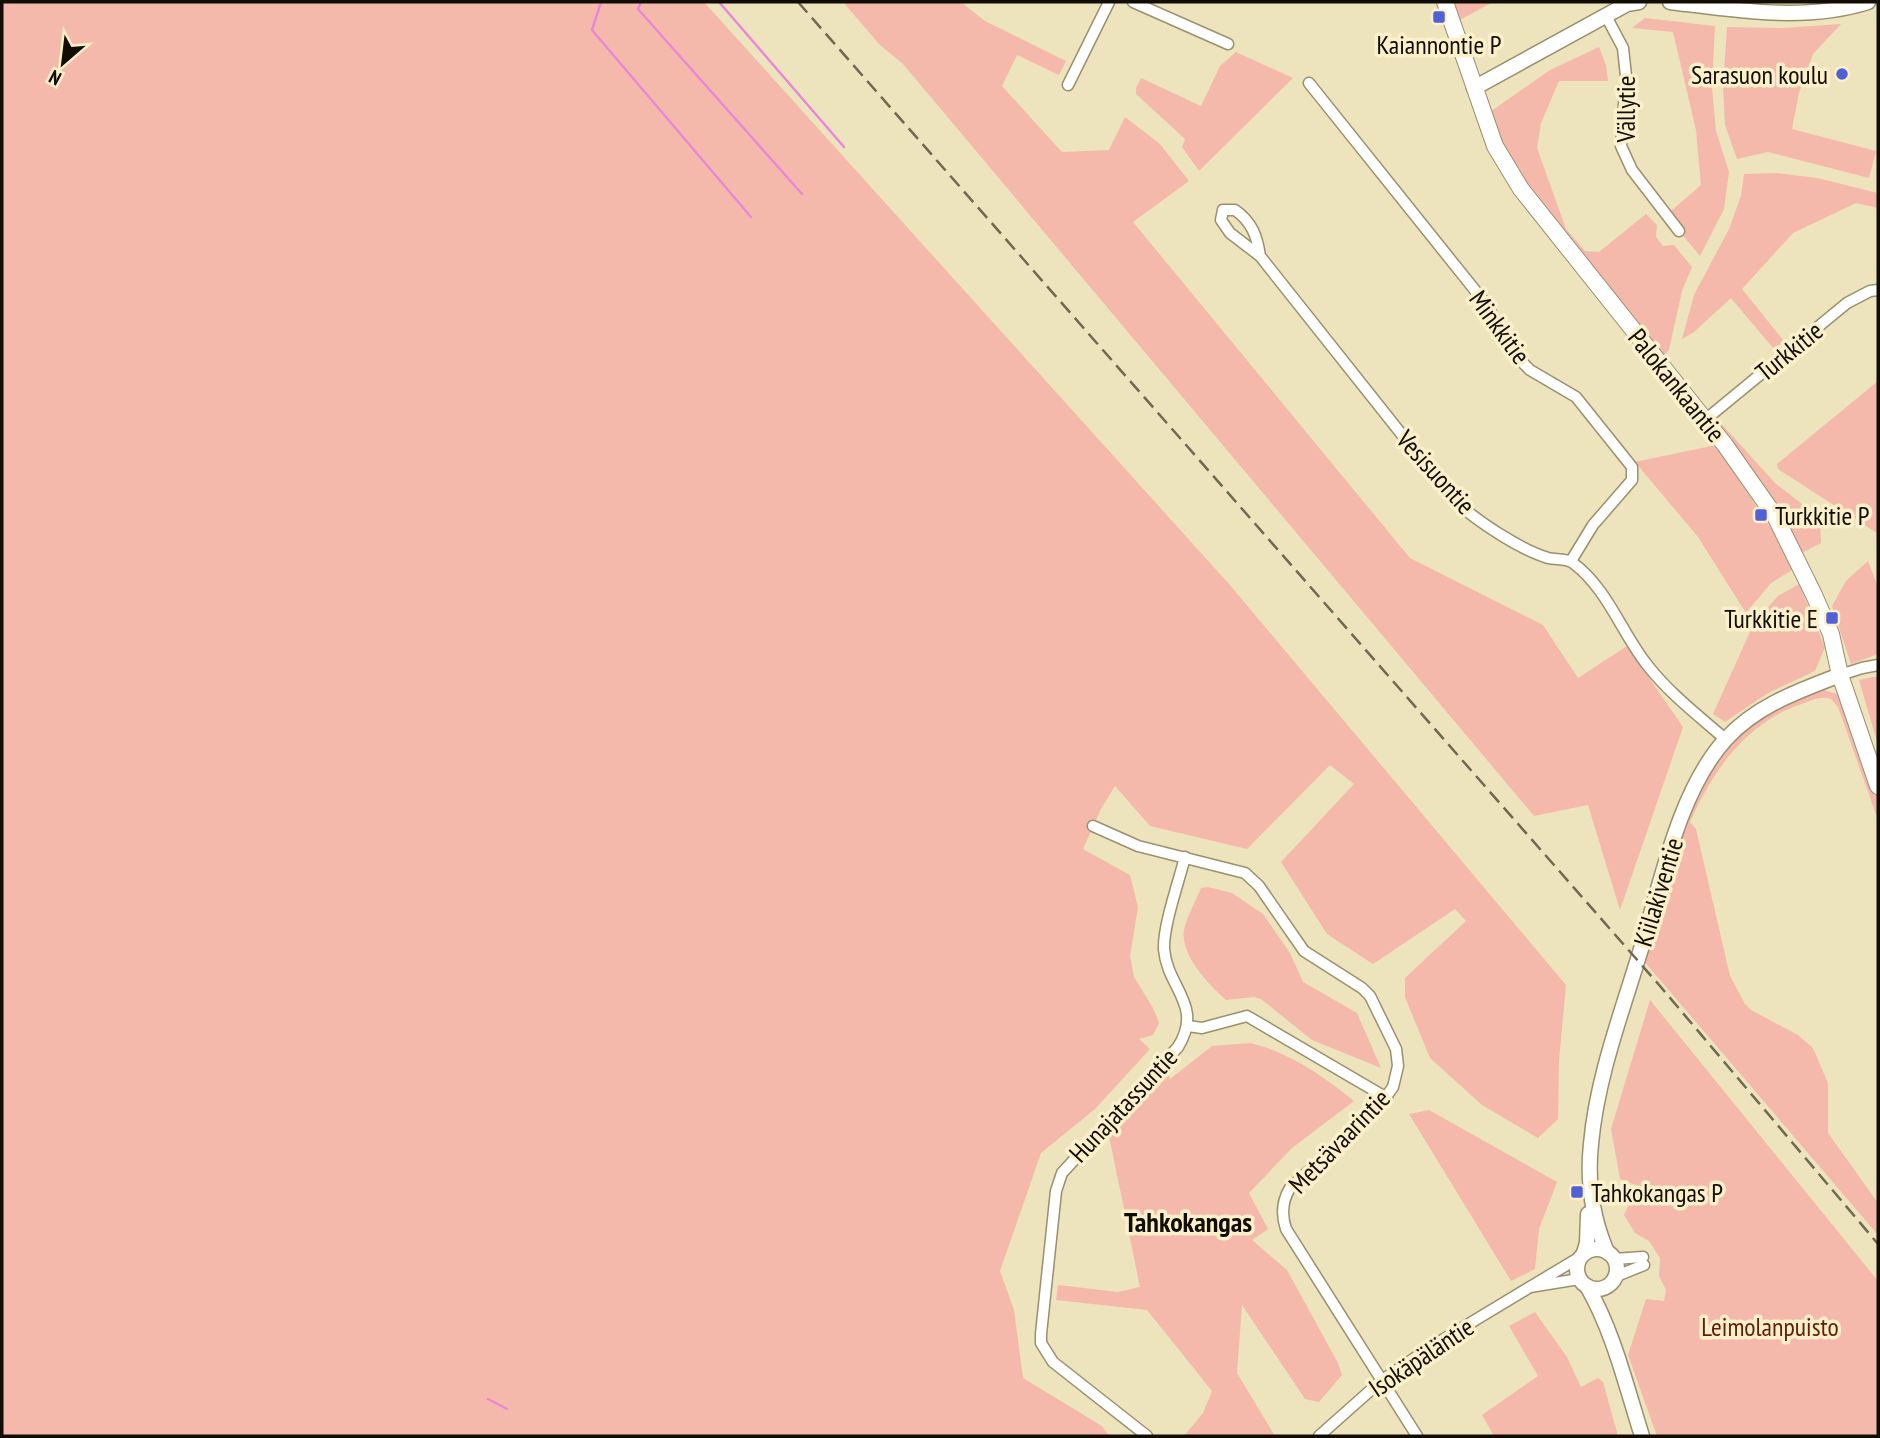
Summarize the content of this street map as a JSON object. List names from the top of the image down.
{
  "streets": {
    "main road": ["Palokankaantie"],
    "street": [
      "Vällytie",
      "Minkkitie",
      "Turkkitie",
      "Vesisuontie",
      "Kiilakiventie",
      "Hunajatassuntie",
      "Metsävaarintie",
      "Isokäpäläntie"
    ]
  },
  "crossings": [
    ["Minkkitie", "Vesisuontie"],
    ["Turkkitie", "Palokankaantie"],
    ["Palokankaantie", "Kiilakiventie"],
    ["Kiilakiventie", "Isokäpäläntie"],
    ["Hunajatassuntie", "Metsävaarintie"],
    ["Metsävaarintie", "Isokäpäläntie"]
  ],
  "districts": ["Tahkokangas"],
  "parks": ["Leimolanpuisto"],
  "places": {
    "transit": [
      "Kaiannontie P",
      "Turkkitie P",
      "Turkkitie E",
      "Tahkokangas P"
    ],
    "other": ["Sarasuon koulu"]
  },
  "north": "bottom left"
}
